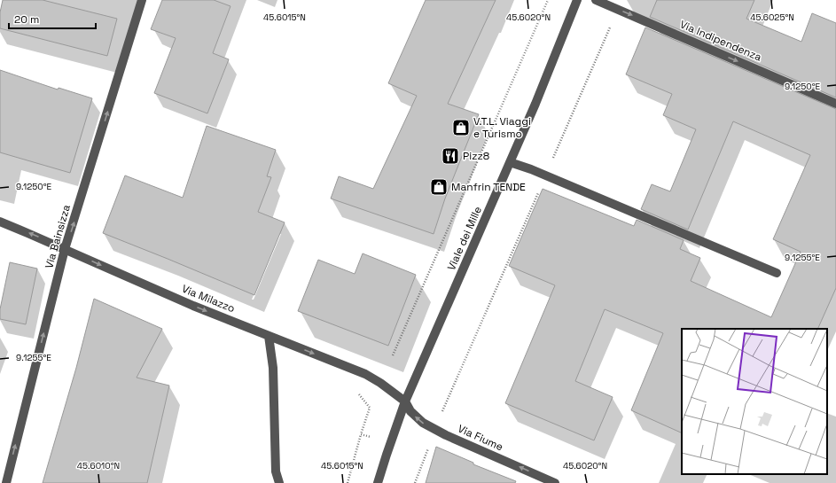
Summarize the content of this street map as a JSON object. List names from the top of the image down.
{
  "streets": {
    "street": [
      "Via Indipendenza",
      "Via Bainsizza",
      "Viale dei Mille",
      "Via Milazzo",
      "Via Fiume"
    ]
  },
  "crossings": [
    ["Via Bainsizza", "Via Milazzo"],
    ["Viale dei Mille", "Via Milazzo"],
    ["Viale dei Mille", "Via Fiume"],
    ["Via Milazzo", "Via Fiume"]
  ],
  "one_way": ["Via Indipendenza", "Via Bainsizza", "Via Fiume"],
  "places": {
    "shop": ["V.T.L. Viaggi e Turismo", "Manfrin TENDE"],
    "restaurant": ["Pizz8"]
  },
  "scale_bar": "20 m",
  "coordinates": [
    "45.6015°N",
    "45.6020°N",
    "45.6025°N",
    "9.1250°E",
    "9.1255°E",
    "45.6010°N"
  ]
}
